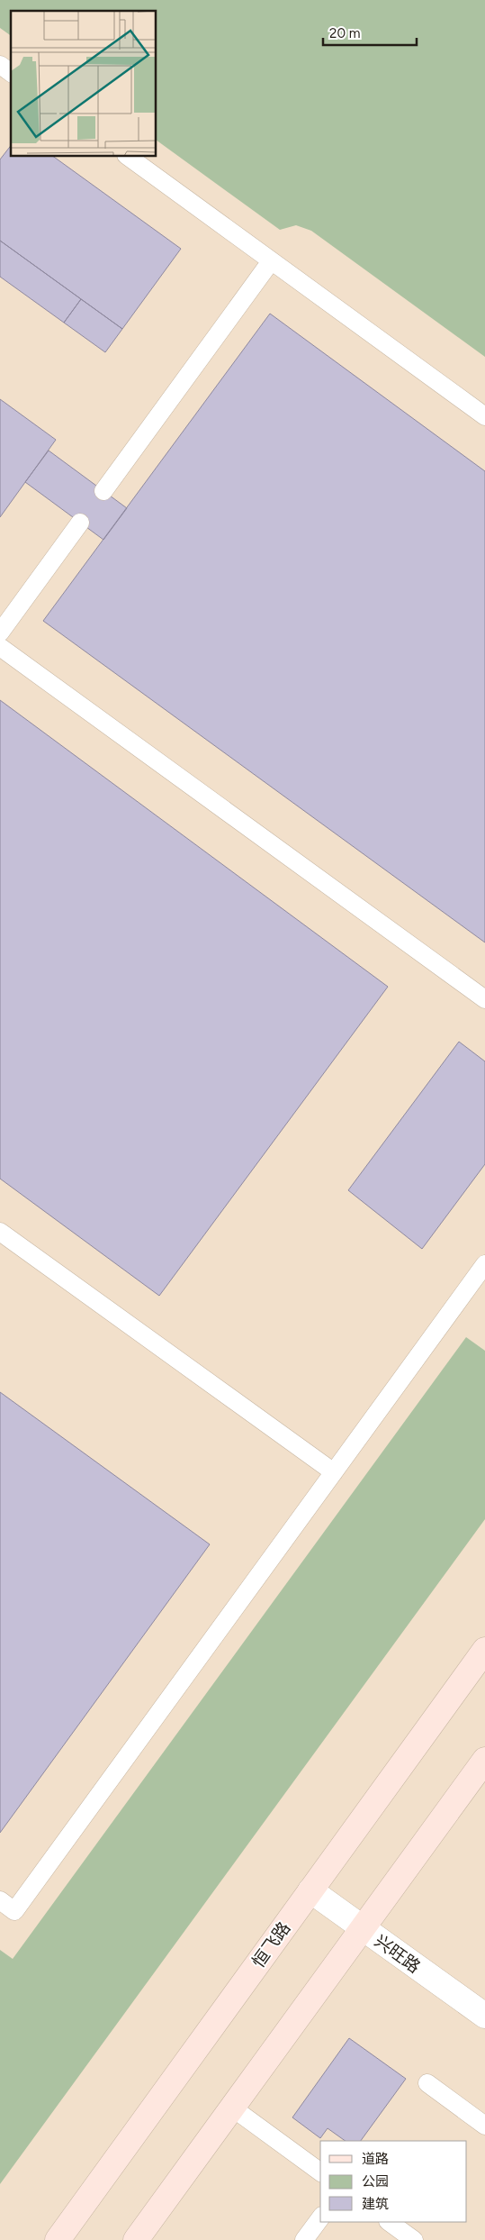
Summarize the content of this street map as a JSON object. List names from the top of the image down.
{
  "streets": {
    "main road": ["恒飞路"],
    "street": ["兴旺路"]
  },
  "crossings": [
    ["恒飞路", "兴旺路"]
  ],
  "legend": ["道路", "公园", "建筑"],
  "scale_bar": "20 m"
}
